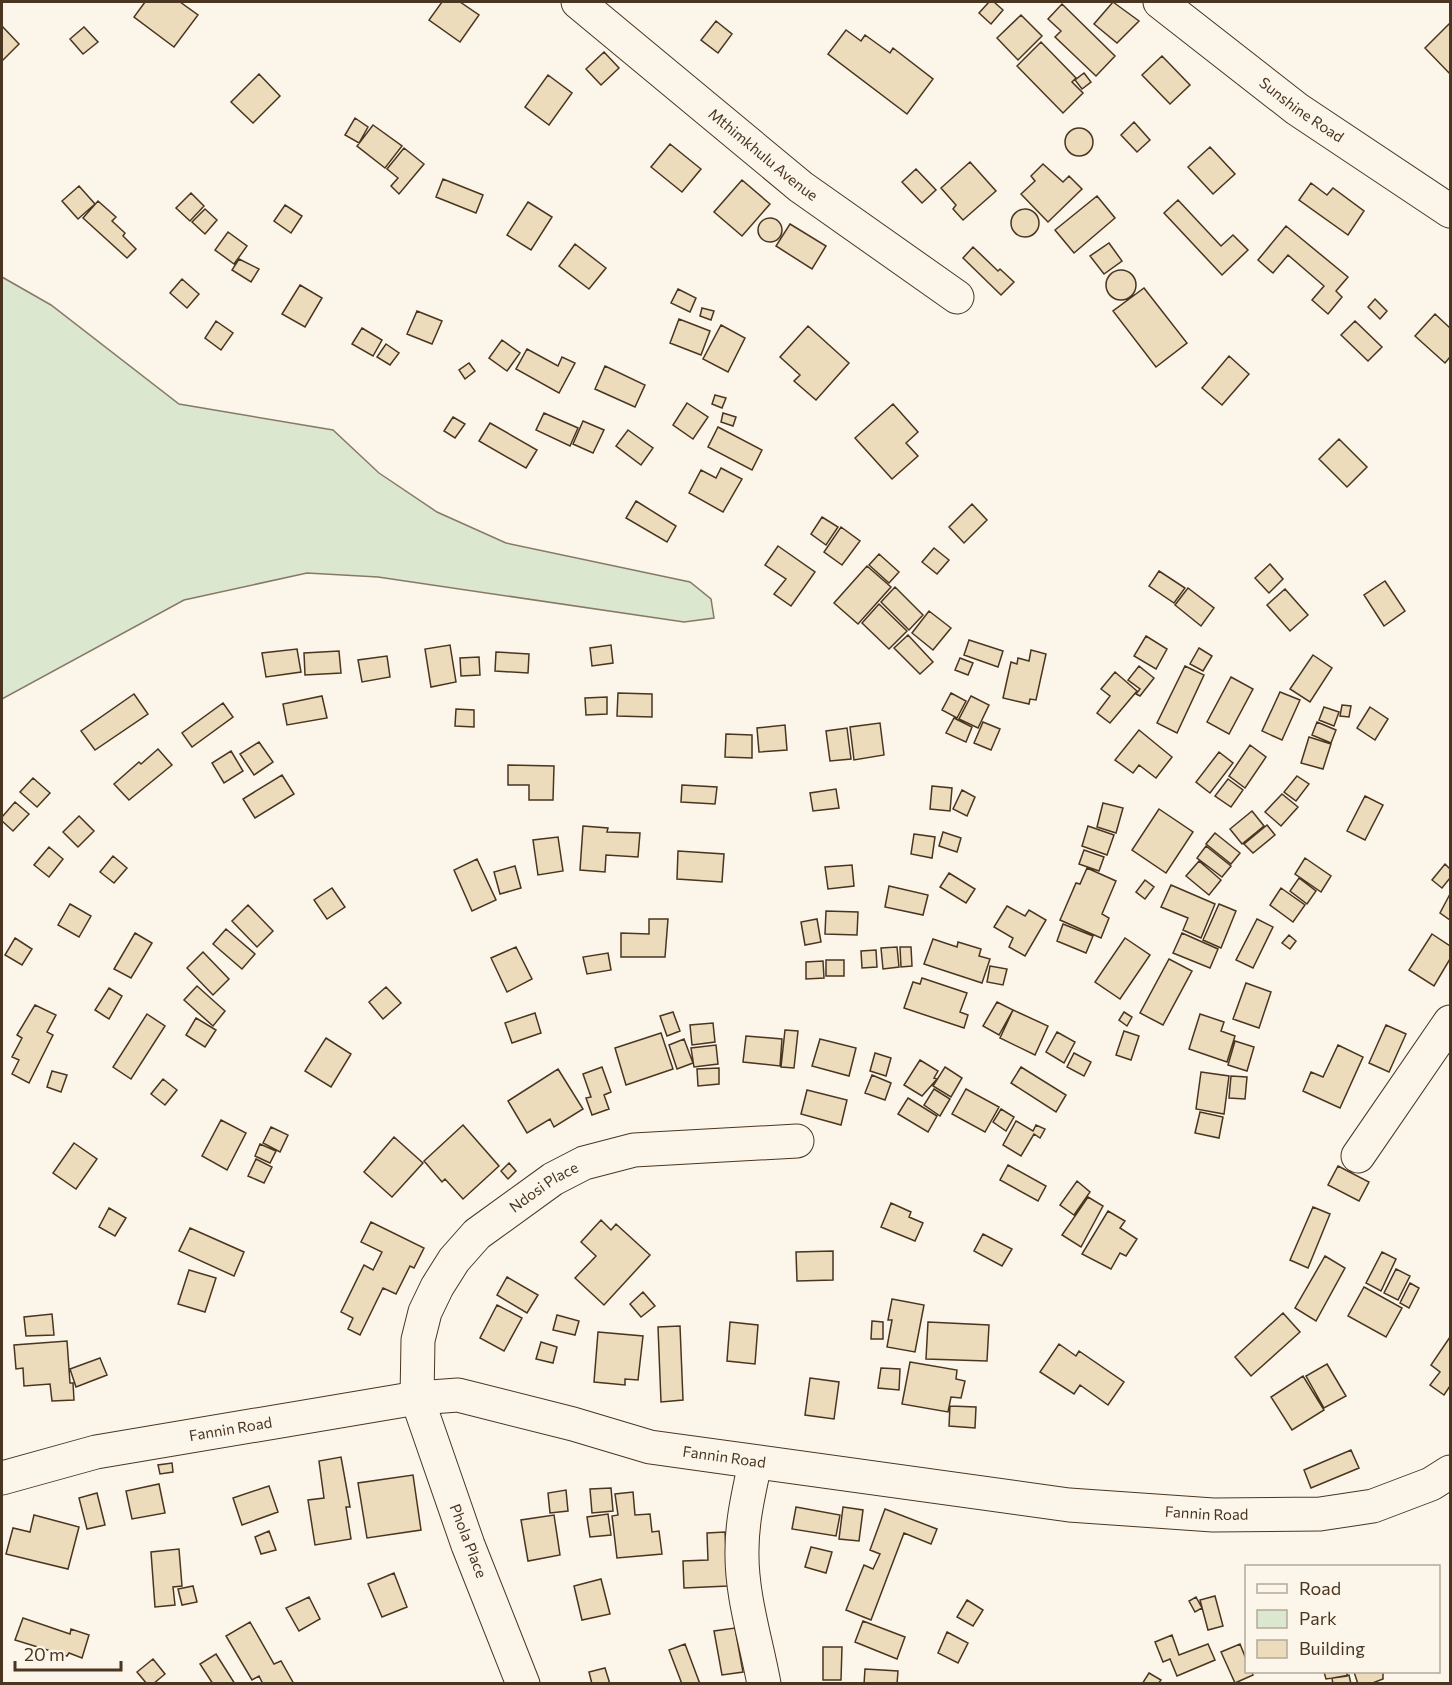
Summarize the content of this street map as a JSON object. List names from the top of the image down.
{
  "streets": {
    "street": [
      "Sunshine Road",
      "Mthimkhulu Avenue",
      "Ndosi Place",
      "Fannin Road",
      "Phola Place"
    ]
  },
  "crossings": [
    ["Ndosi Place", "Fannin Road"],
    ["Ndosi Place", "Phola Place"],
    ["Fannin Road", "Phola Place"]
  ],
  "legend": ["Road", "Park", "Building"],
  "scale_bar": "20 m"
}
